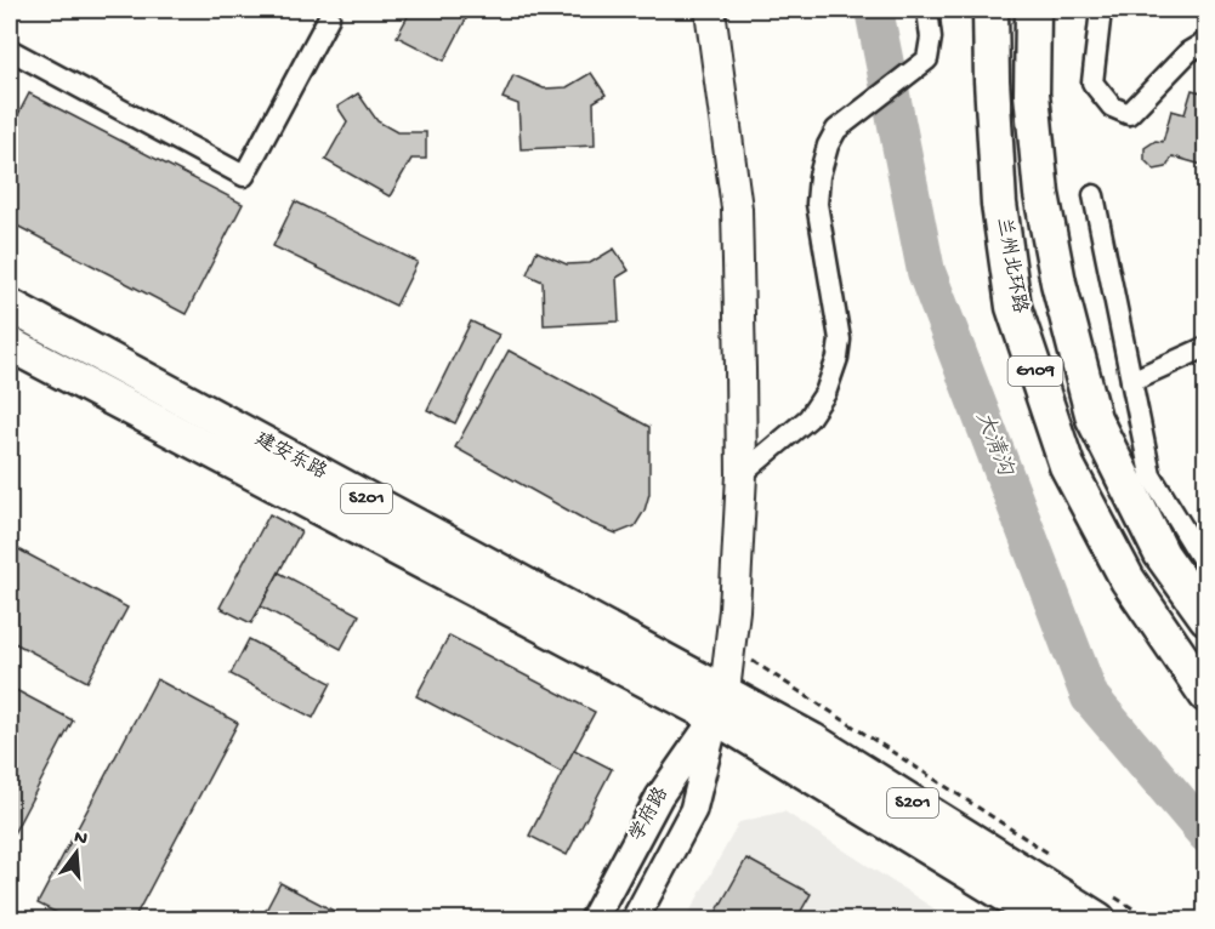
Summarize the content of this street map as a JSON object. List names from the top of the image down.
{
  "streets": {
    "highway": ["兰州北环路", "G109"],
    "main road": ["建安东路", "S201"],
    "street": ["学府路"]
  },
  "crossings": [
    ["建安东路", "S201"],
    ["建安东路", "学府路"],
    ["S201", "学府路"]
  ],
  "water": ["大清沟"],
  "north": "top"
}
